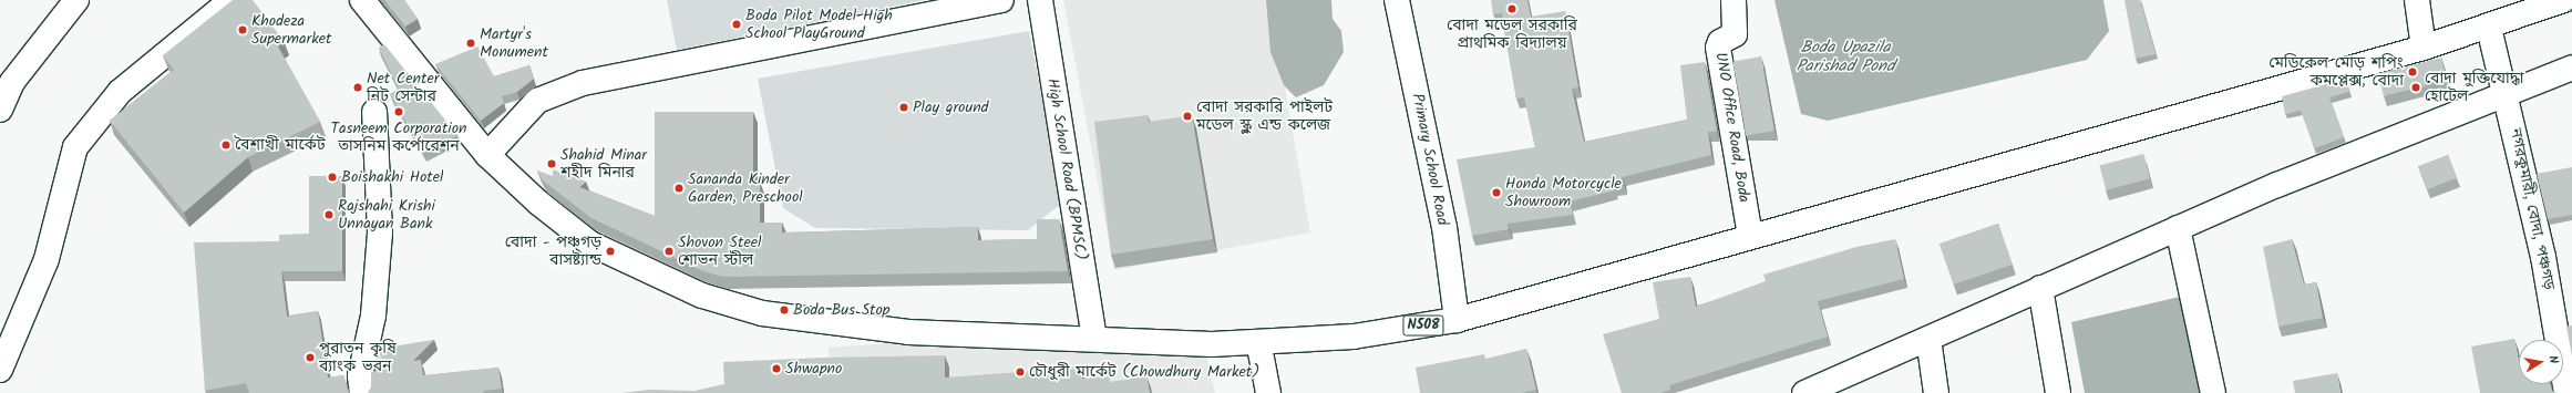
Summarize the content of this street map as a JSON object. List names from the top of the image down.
{
  "streets": {
    "main road": [
      "UNO Office Road, Boda",
      "Primary School Road",
      "High School Road (BPMSC)",
      "নগরকুমারী, বোদা, পঞ্চগড়",
      "N508"
    ]
  },
  "crossings": [
    ["UNO Office Road, Boda", "N508"],
    ["Primary School Road", "N508"],
    ["High School Road (BPMSC)", "N508"],
    ["নগরকুমারী, বোদা, পঞ্চগড়", "N508"]
  ],
  "water": ["Boda Upazila Parishad Pond"],
  "places": [
    "বোদা মডেল সরকারি প্রাথমিক বিদ্যালয়",
    "Boda Pilot Model High School PlayGround",
    "Khodeza Supermarket",
    "Martyr's Monument",
    "মেডিকেল মোড় শপিং কমপ্লেক্স, বোদা",
    "Net Center নিট সেন্টার",
    "বোদা মুক্তিযোদ্ধা হোটেল",
    "Play ground",
    "Tasneem Corporation তাসনিম কর্পোরেশন",
    "বোদা সরকারি পাইলট মডেল স্কুল এন্ড কলেজ",
    "বৈশাখী মার্কেট",
    "Shahid Minar শহীদ মিনার",
    "Boishakhi Hotel",
    "Sananda Kinder Garden, Preschool",
    "Honda Motorcycle Showroom",
    "Rajshahi Krishi Unnayan Bank",
    "বোদা - পঞ্চগড় বাসষ্ট্যান্ড",
    "Shovon Steel শোভন স্টীল",
    "Boda Bus Stop",
    "পুরাতন কৃষি ব্যাংক ভবন",
    "Shwapno",
    "চৌধুরী মার্কেট (Chowdhury Market)"
  ],
  "north": "right"
}
